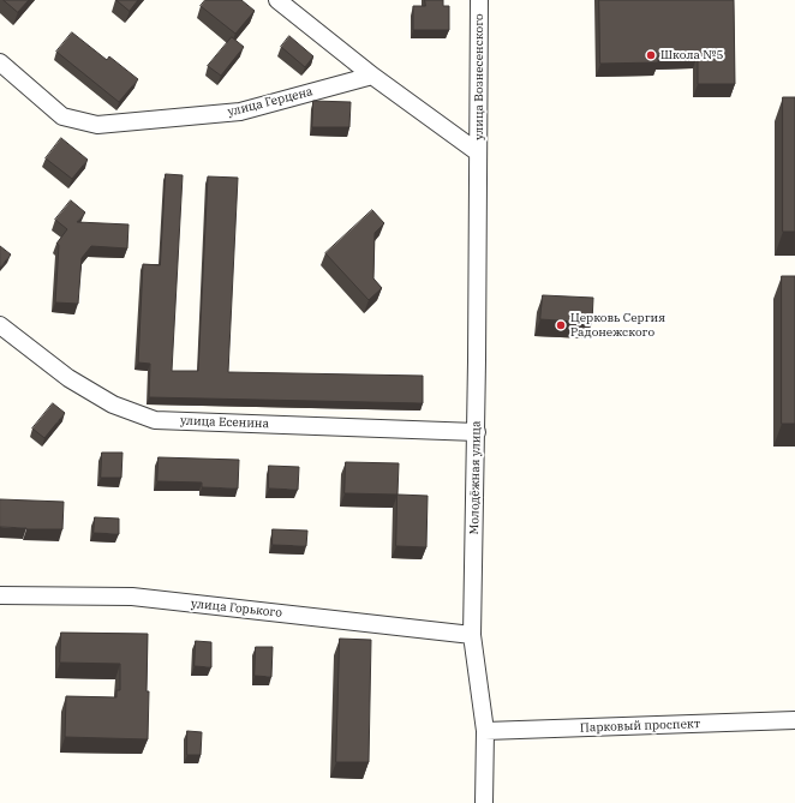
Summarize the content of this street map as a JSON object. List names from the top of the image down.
{
  "streets": {
    "street": [
      "улица Вознесенского",
      "улица Герцена",
      "улица Есенина",
      "Молодёжная улица",
      "улица Горького",
      "Парковый проспект"
    ]
  },
  "crossings": [
    ["улица Вознесенского", "Молодёжная улица"],
    ["улица Есенина", "Молодёжная улица"],
    ["Молодёжная улица", "улица Горького"],
    ["Молодёжная улица", "Парковый проспект"]
  ],
  "places": ["Школа №5", "Церковь Сергия Радонежского"]
}
